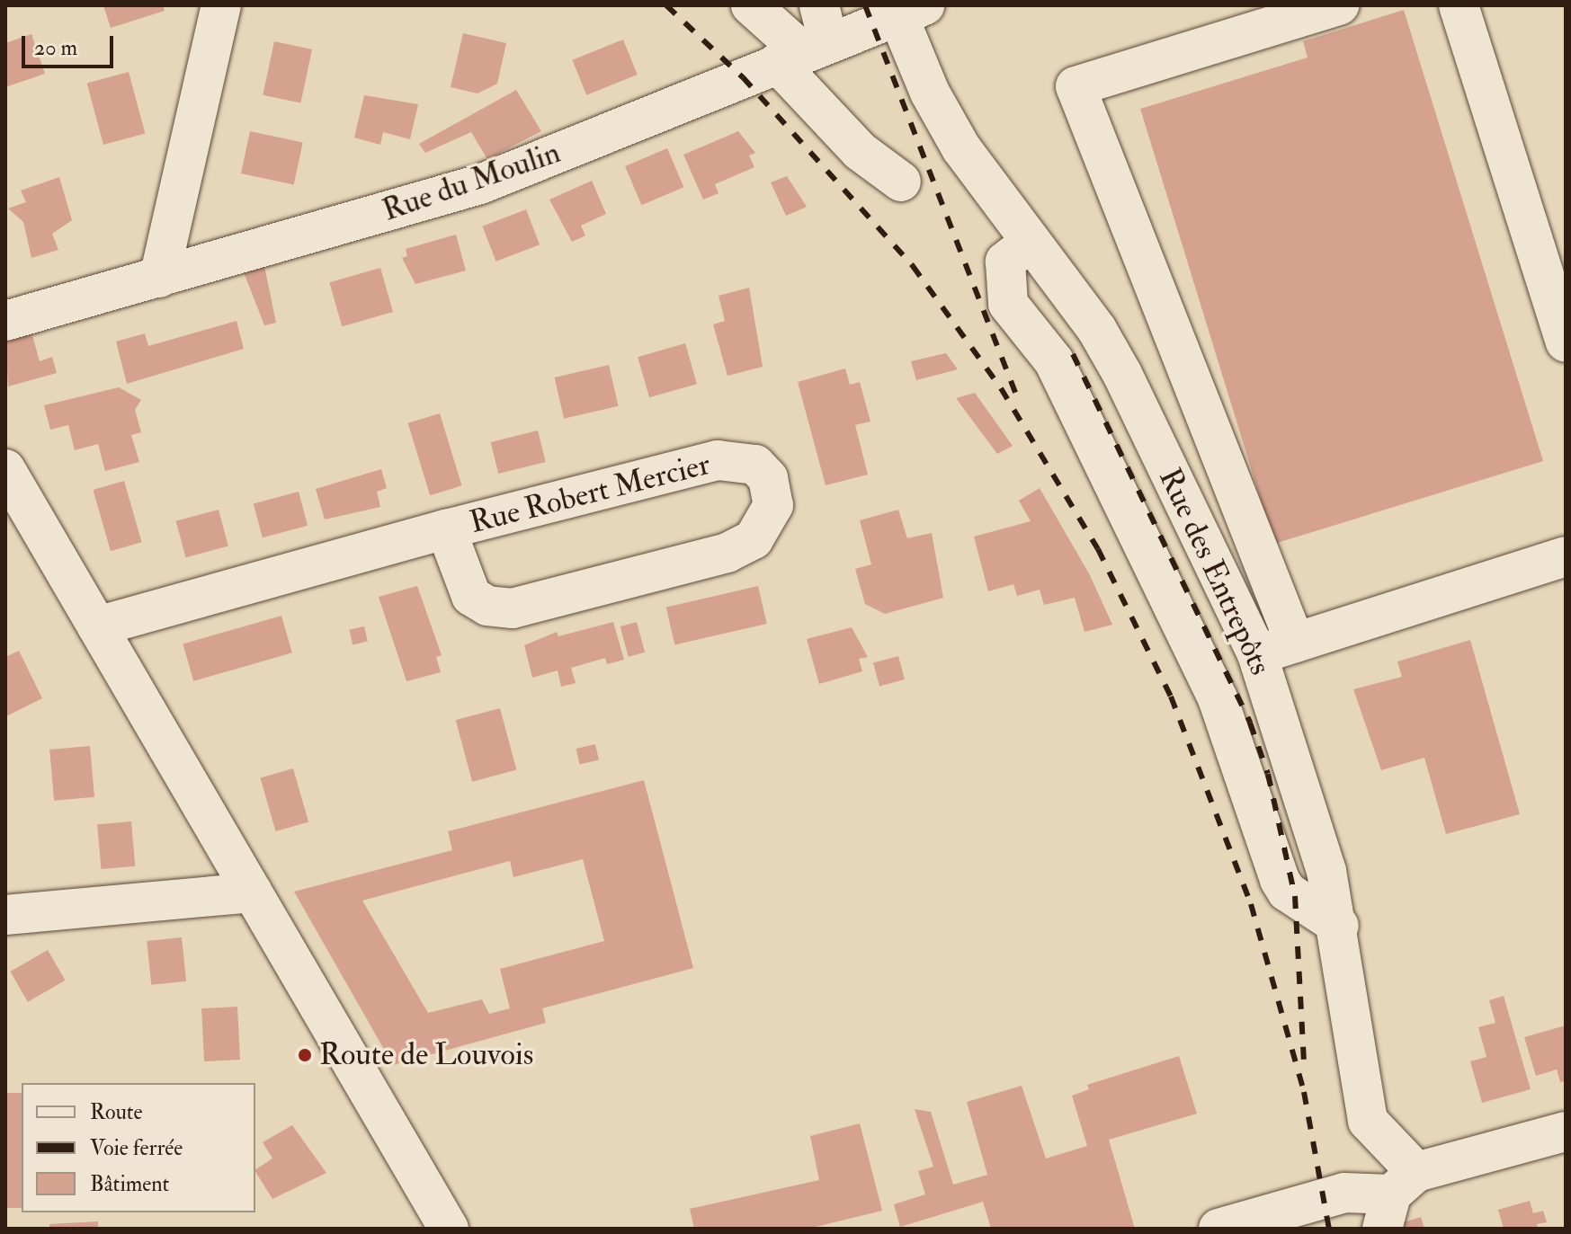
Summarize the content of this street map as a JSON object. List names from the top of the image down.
{
  "streets": {
    "street": ["Rue du Moulin", "Rue Robert Mercier", "Rue des Entrepôts"]
  },
  "crossings": [
    ["Rue du Moulin", "Rue des Entrepôts"]
  ],
  "places": ["Route de Louvois"],
  "legend": ["Route", "Voie ferrée", "Bâtiment"],
  "scale_bar": "20 m"
}
